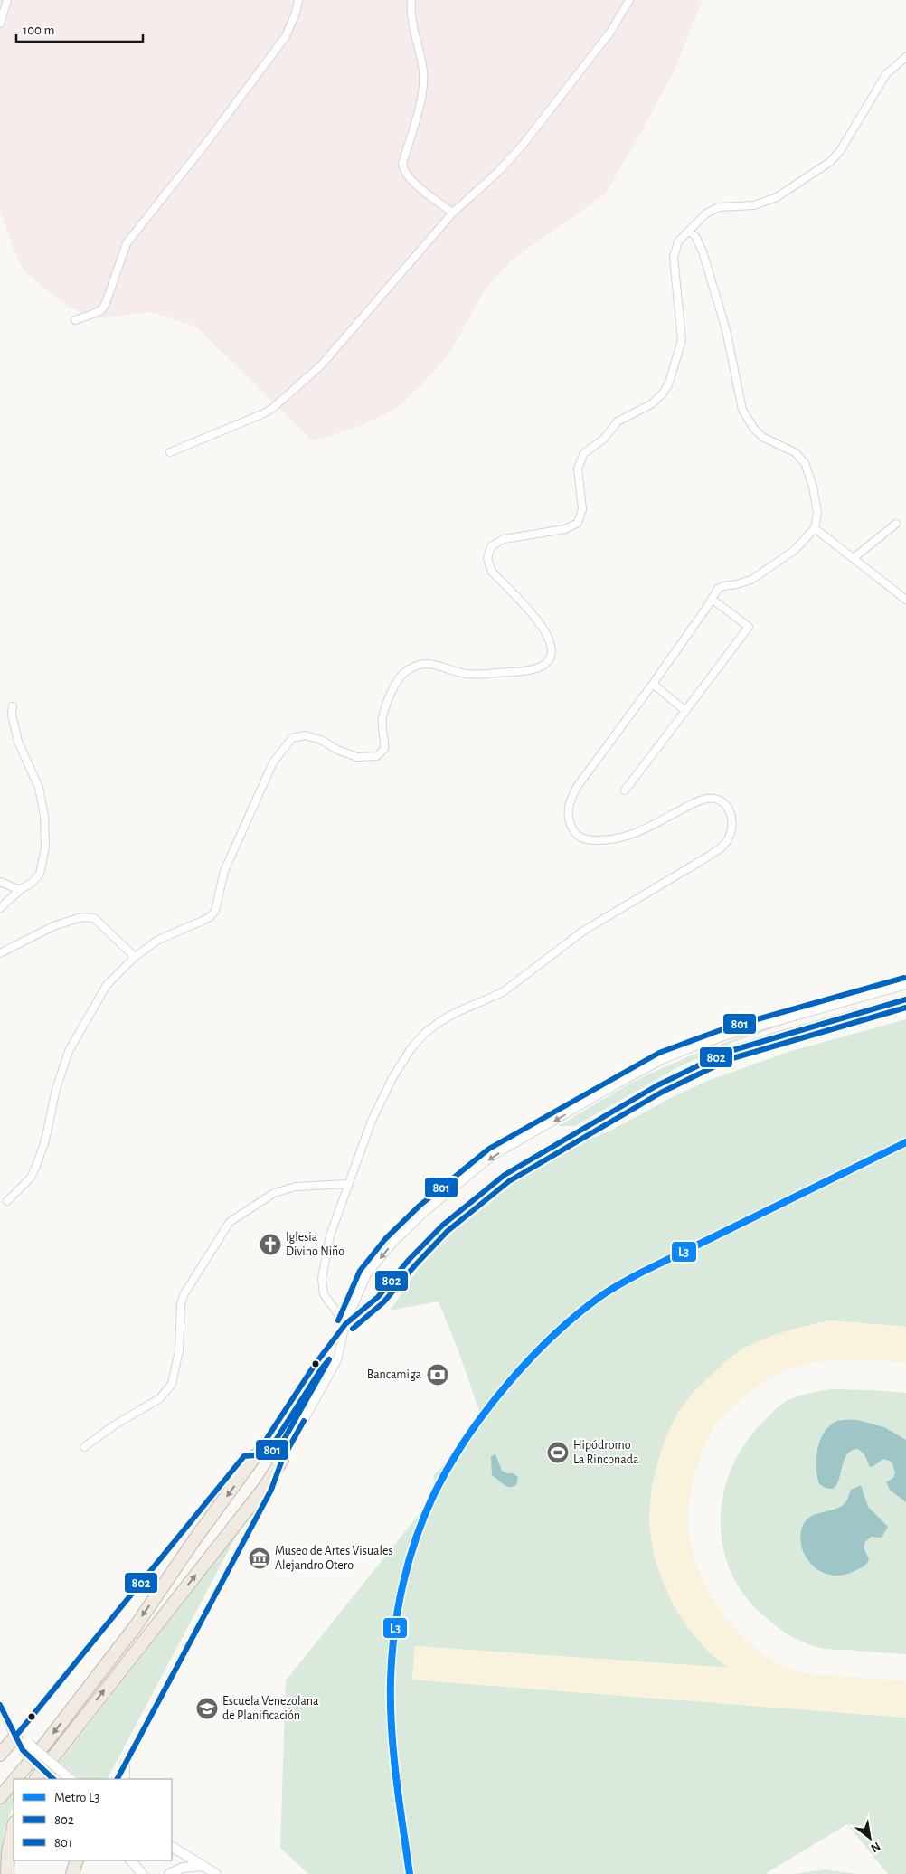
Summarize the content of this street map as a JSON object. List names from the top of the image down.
{
  "places": {
    "church": ["Iglesia Divino Niño"],
    "bank": ["Bancamiga"],
    "sports": ["Hipódromo La Rinconada"],
    "museum": ["Museo de Artes Visuales Alejandro Otero"],
    "school or university": ["Escuela Venezolana de Planificación"]
  },
  "lines": ["transit line 801", "transit line 802", "metro line L3"],
  "legend": ["Metro L3", "802", "801"],
  "scale_bar": "100 m",
  "north": "bottom right"
}
